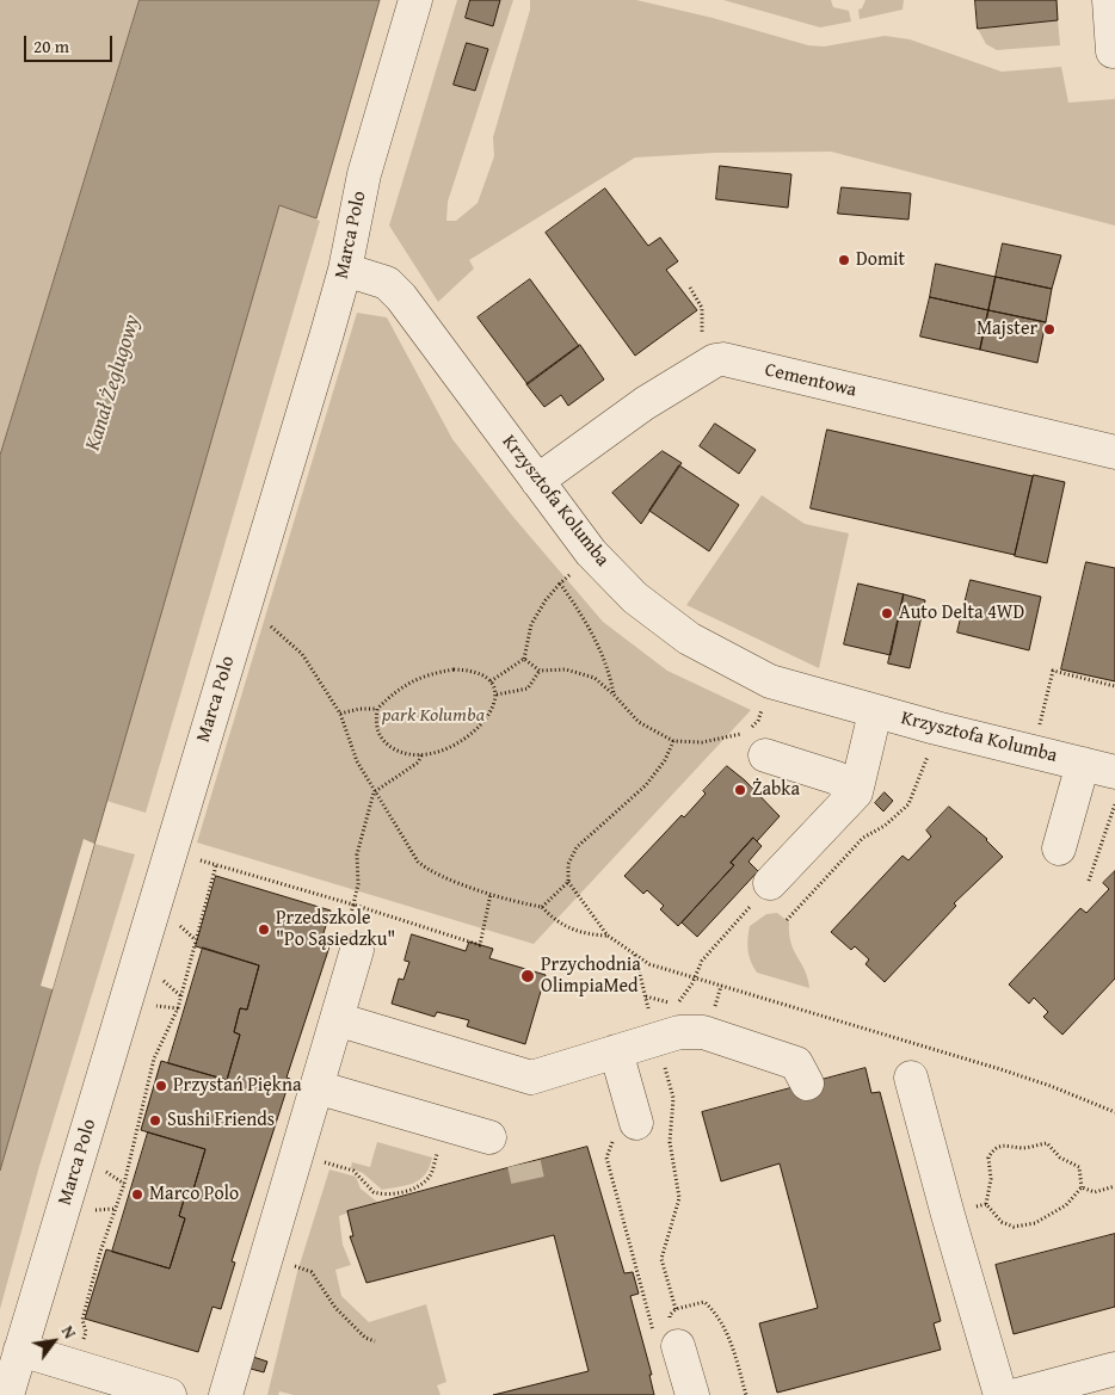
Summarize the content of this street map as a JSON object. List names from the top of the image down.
{
  "streets": {
    "street": ["Marca Polo", "Cementowa", "Krzysztofa Kolumba"]
  },
  "crossings": [
    ["Marca Polo", "Krzysztofa Kolumba"]
  ],
  "water": ["Kanał Żeglugowy"],
  "parks": ["park Kolumba"],
  "places": [
    "Domit",
    "Majster",
    "Auto Delta 4WD",
    "Żabka",
    "Przedszkole \"Po Sąsiedzku\"",
    "Przychodnia OlimpiaMed",
    "Przystań Piękna",
    "Sushi Friends",
    "Marco Polo"
  ],
  "scale_bar": "20 m",
  "north": "top right"
}
